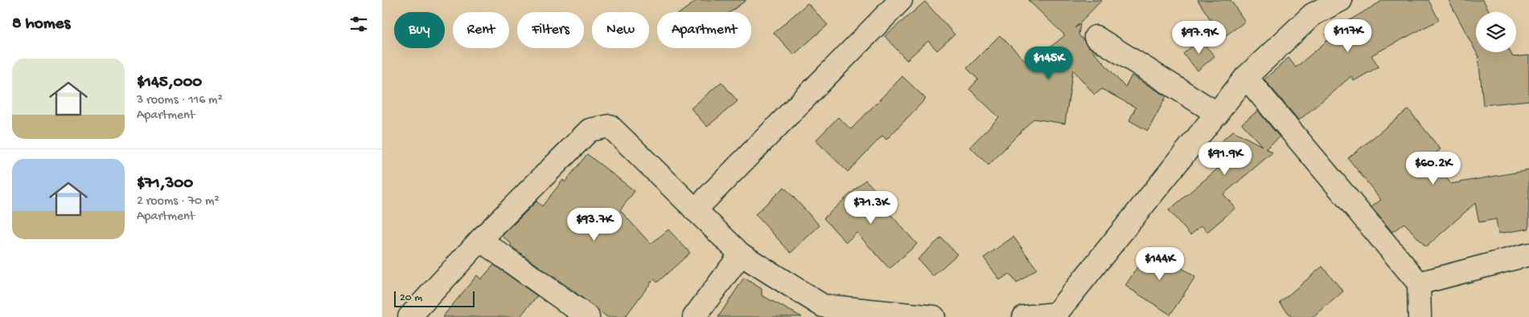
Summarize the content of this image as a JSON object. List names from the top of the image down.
{
  "scale_bar": "20 m",
  "page": {
    "heading": "8 homes",
    "chip": [
      "Buy",
      "Rent",
      "Filters",
      "New",
      "Apartment"
    ],
    "price": [
      "$117K",
      "$97.9K",
      "$145K",
      "$91.9K",
      "$60.2K",
      "$71.3K",
      "$93.7K",
      "$144K"
    ],
    "list": [
      {
        "name": "$145,000",
        "note": "3 rooms · 116 m² · Apartment"
      },
      {
        "name": "$71,300",
        "note": "2 rooms · 70 m² · Apartment"
      }
    ],
    "scale": "20 m"
  }
}
